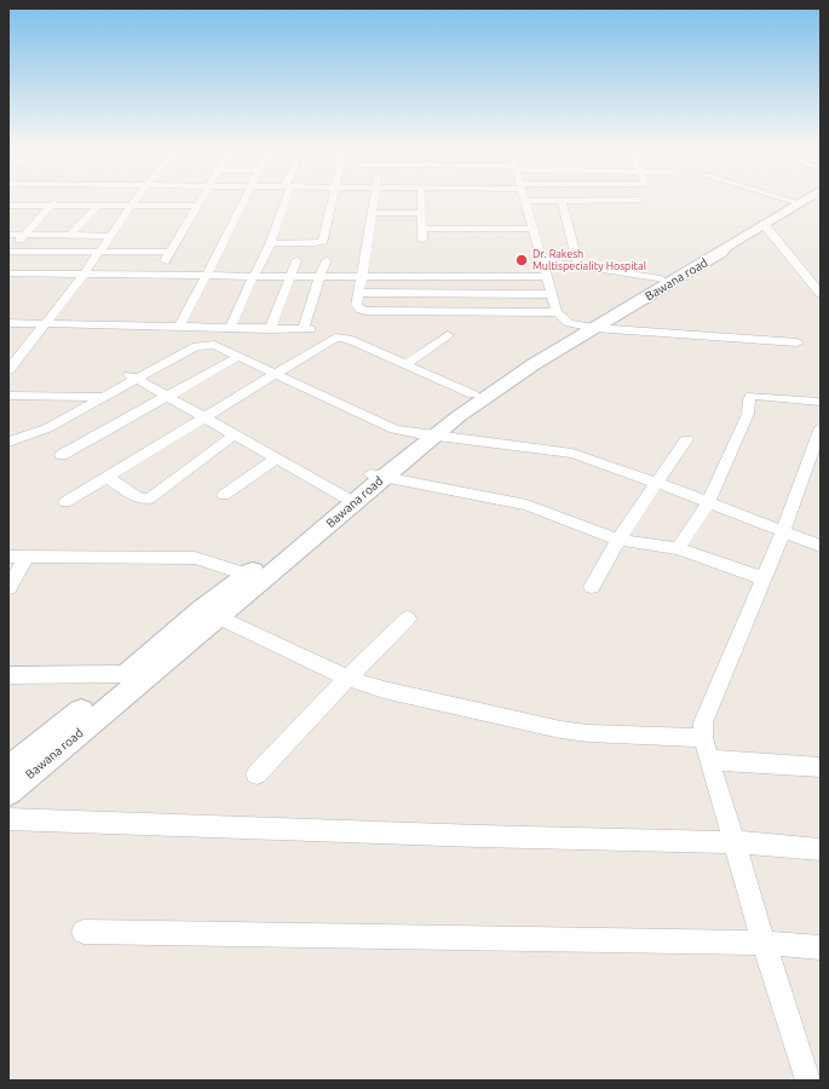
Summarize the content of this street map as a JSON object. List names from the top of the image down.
{
  "streets": {
    "street": ["Bawana road"]
  },
  "places": ["Dr. Rakesh Multispeciality Hospital"]
}
